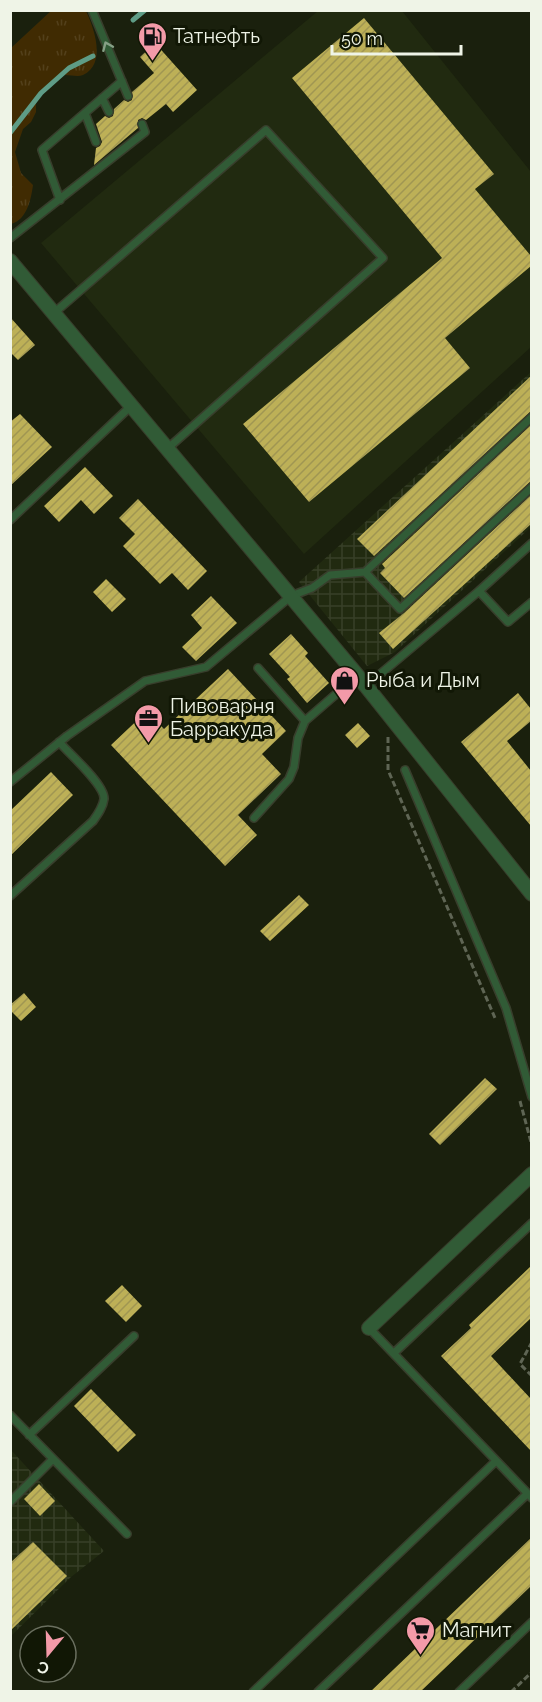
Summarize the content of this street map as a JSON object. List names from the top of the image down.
{
  "places": {
    "fuel station": ["Татнефть"],
    "shop": ["Рыба и Дым"],
    "office": ["Пивоварня Барракуда"],
    "supermarket": ["Магнит"]
  },
  "scale_bar": "50 m",
  "north": "bottom"
}
